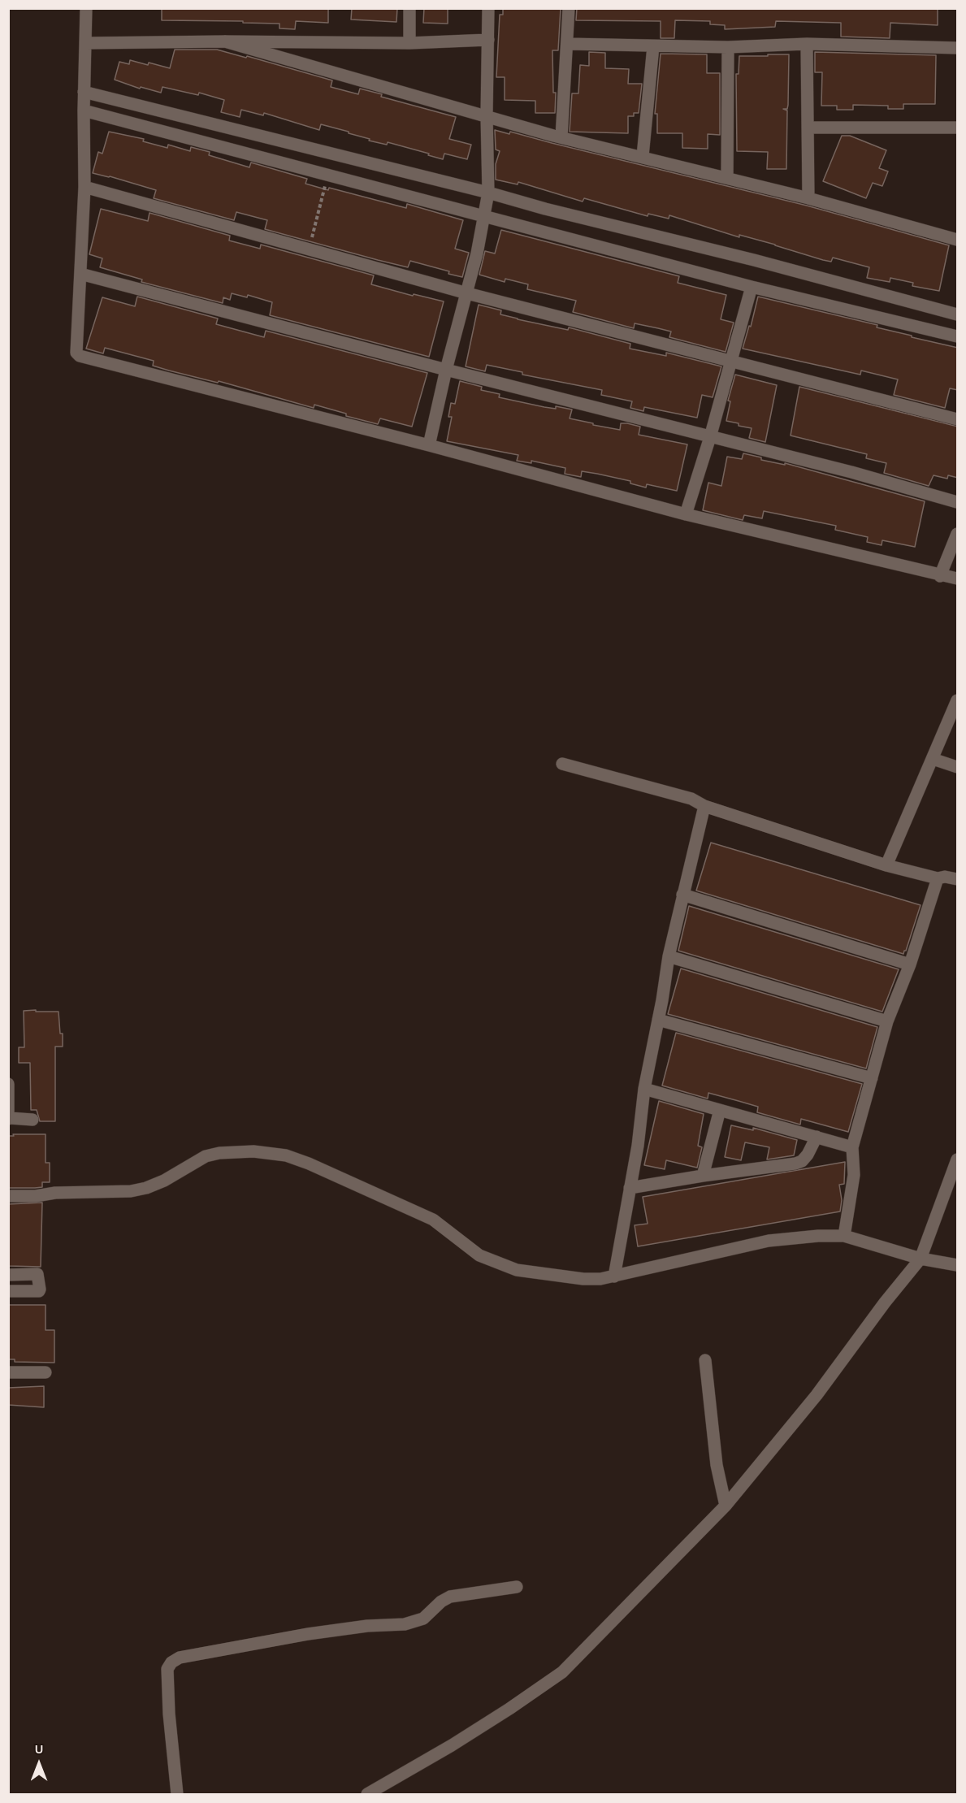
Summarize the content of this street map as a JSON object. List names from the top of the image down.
{
  "north": "top"
}
